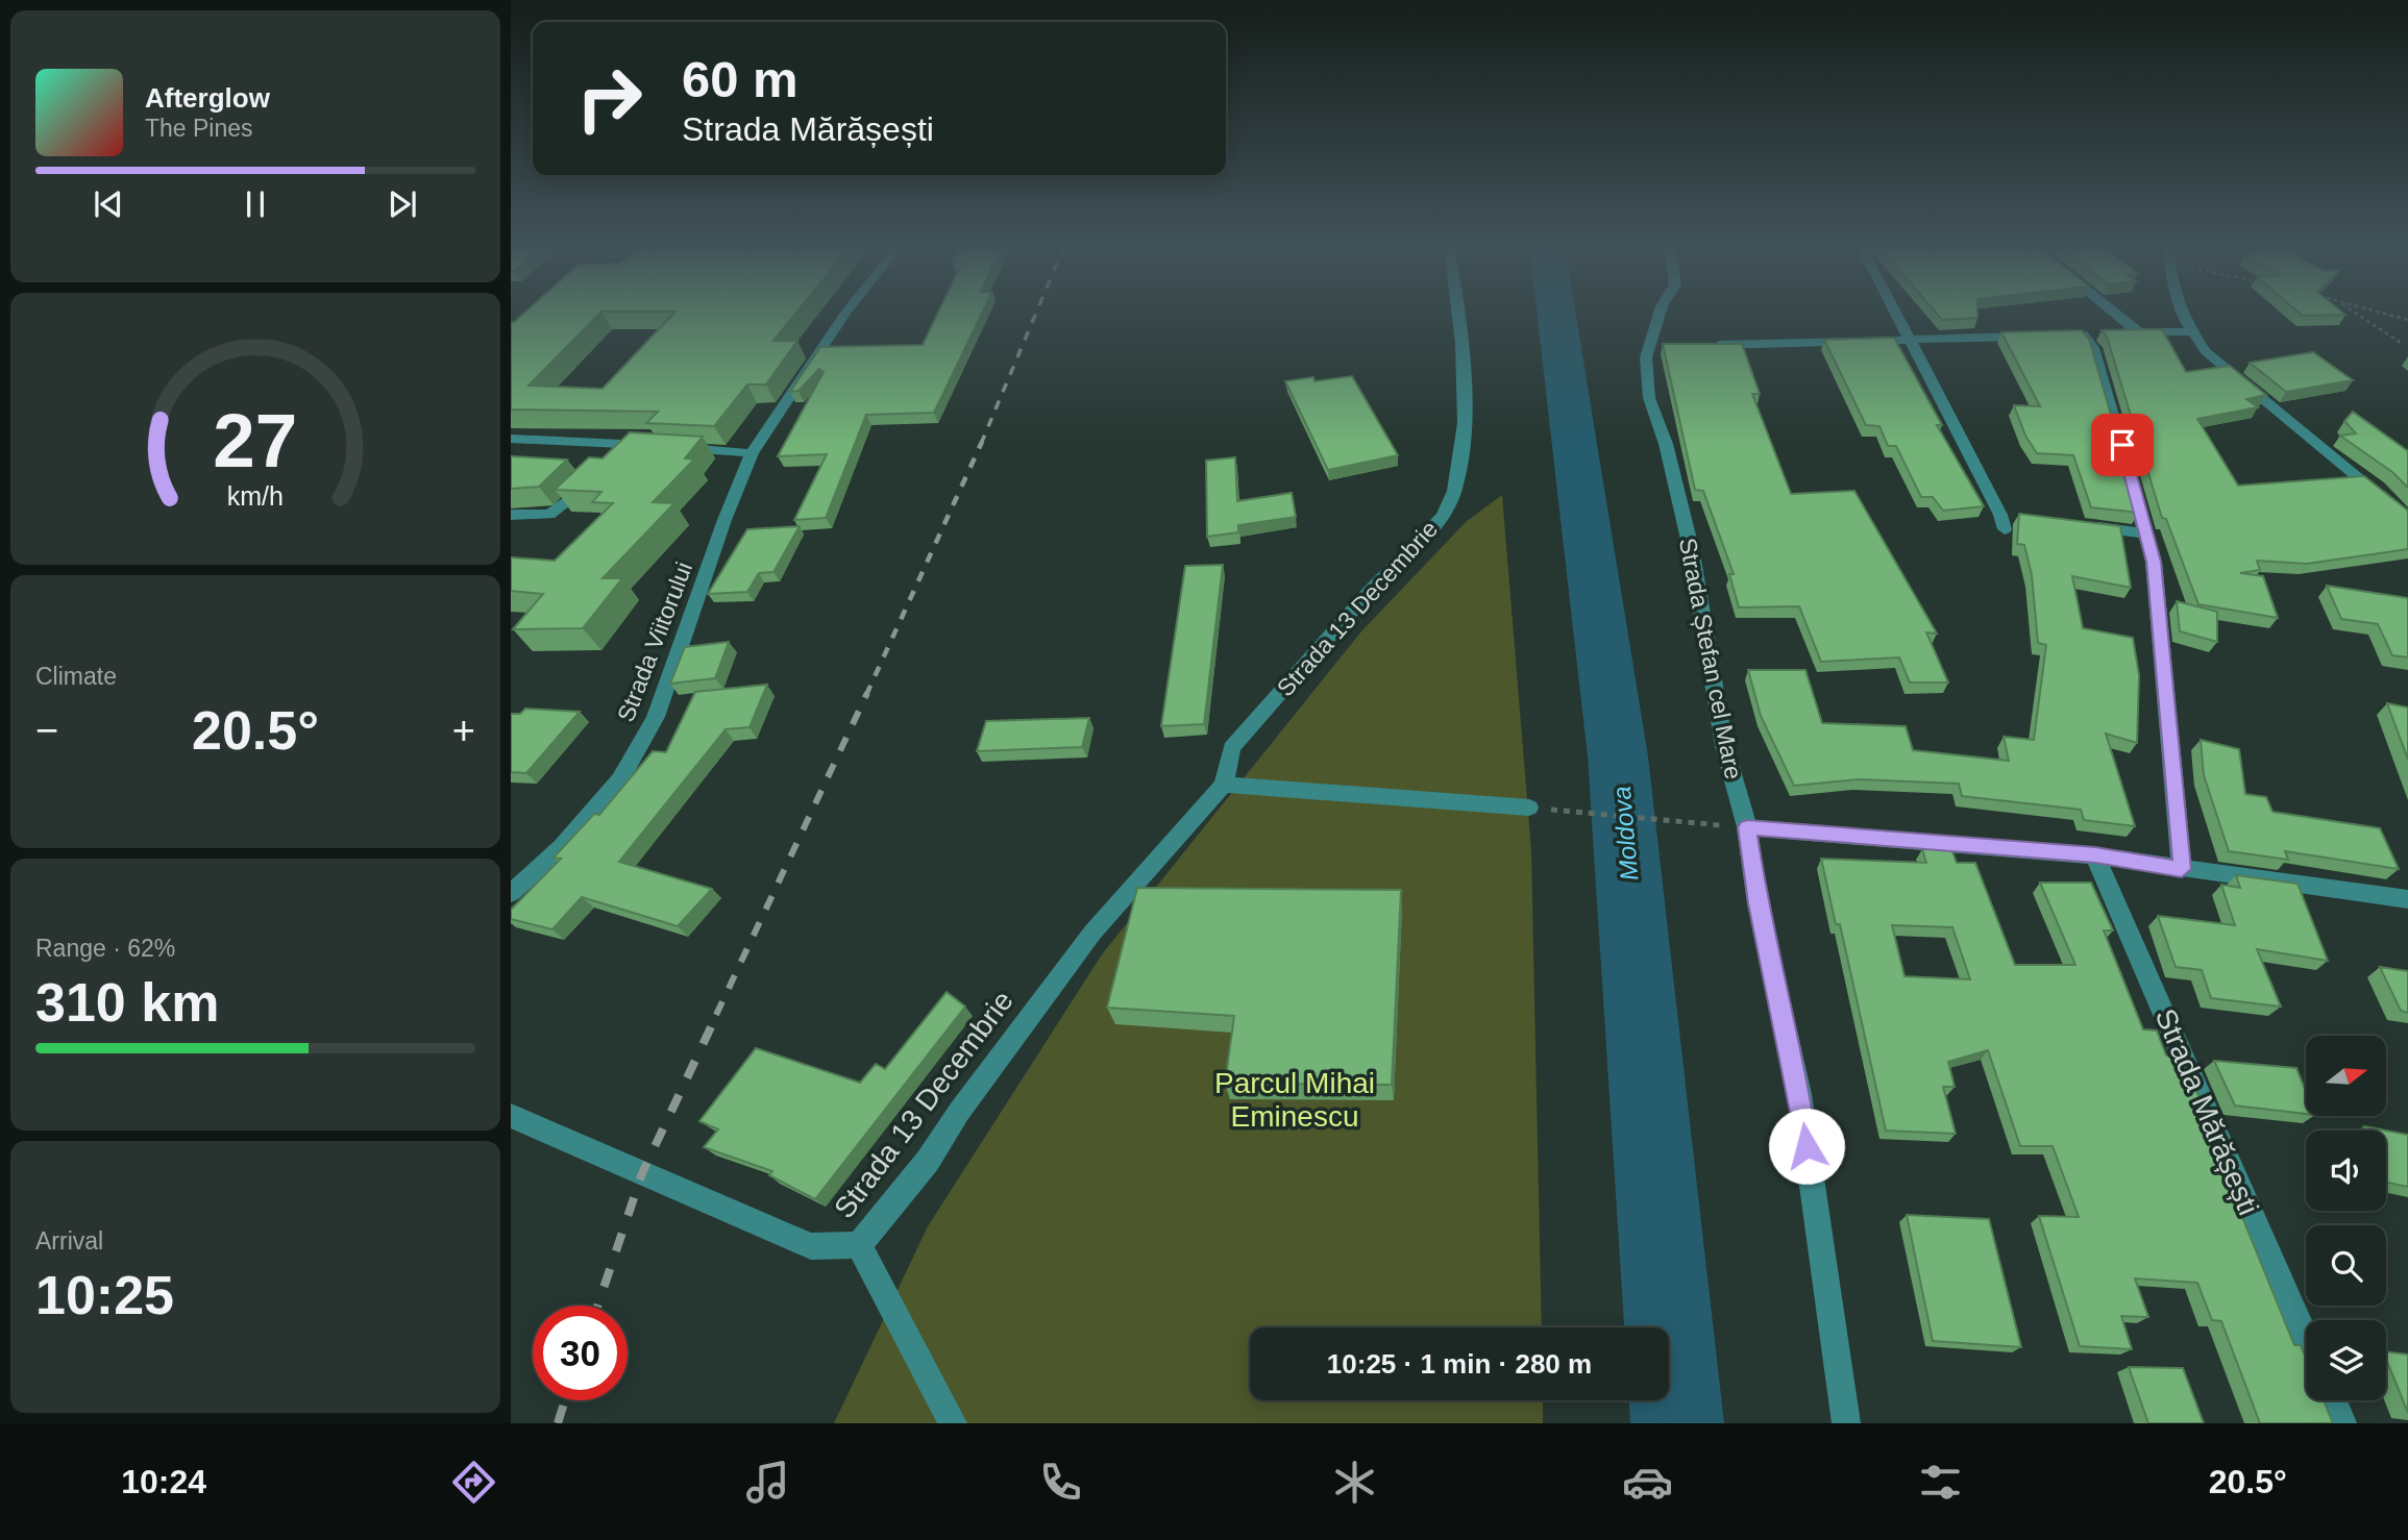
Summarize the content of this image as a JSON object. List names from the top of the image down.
{
  "streets": {
    "street": [
      "Strada 13 Decembrie",
      "Strada Viitorului",
      "Strada Ștefan cel Mare",
      "Strada Mărășești"
    ]
  },
  "water": ["Moldova"],
  "parks": ["Parcul Mihai Eminescu"],
  "north": "right",
  "page": {
    "turn": ["60 m", "Strada Mărășești"],
    "song": ["Afterglow", "The Pines"],
    "tile": [
      "Climate",
      ["Range · 62%", "310 km"],
      ["Arrival", "10:25"]
    ],
    "heat": ["−", "20.5°", "+"],
    "limit": "30",
    "trip": "10:25 · 1 min · 280 m",
    "tabs": ["10:24", "20.5°"],
    "gauge": ["27", "km/h"]
  }
}
